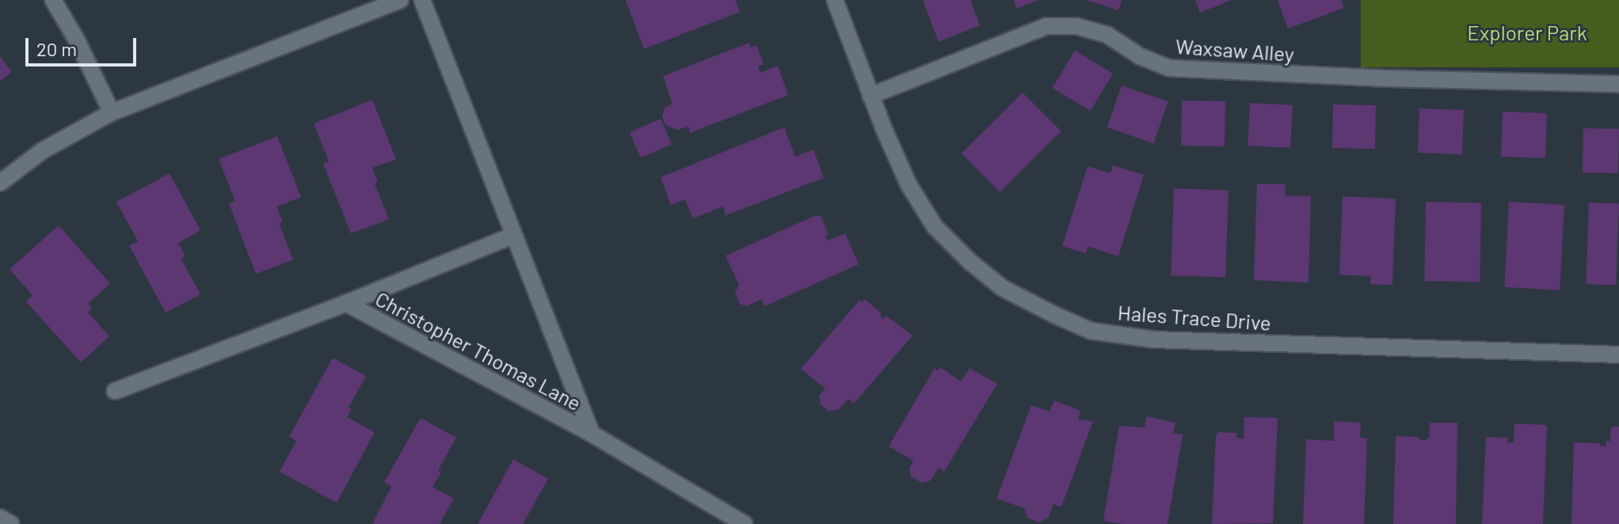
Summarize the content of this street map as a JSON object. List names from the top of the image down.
{
  "streets": {
    "street": ["Waxsaw Alley", "Hales Trace Drive", "Christopher Thomas Lane"]
  },
  "crossings": [
    ["Waxsaw Alley", "Hales Trace Drive"]
  ],
  "parks": ["Explorer Park"],
  "scale_bar": "20 m"
}
